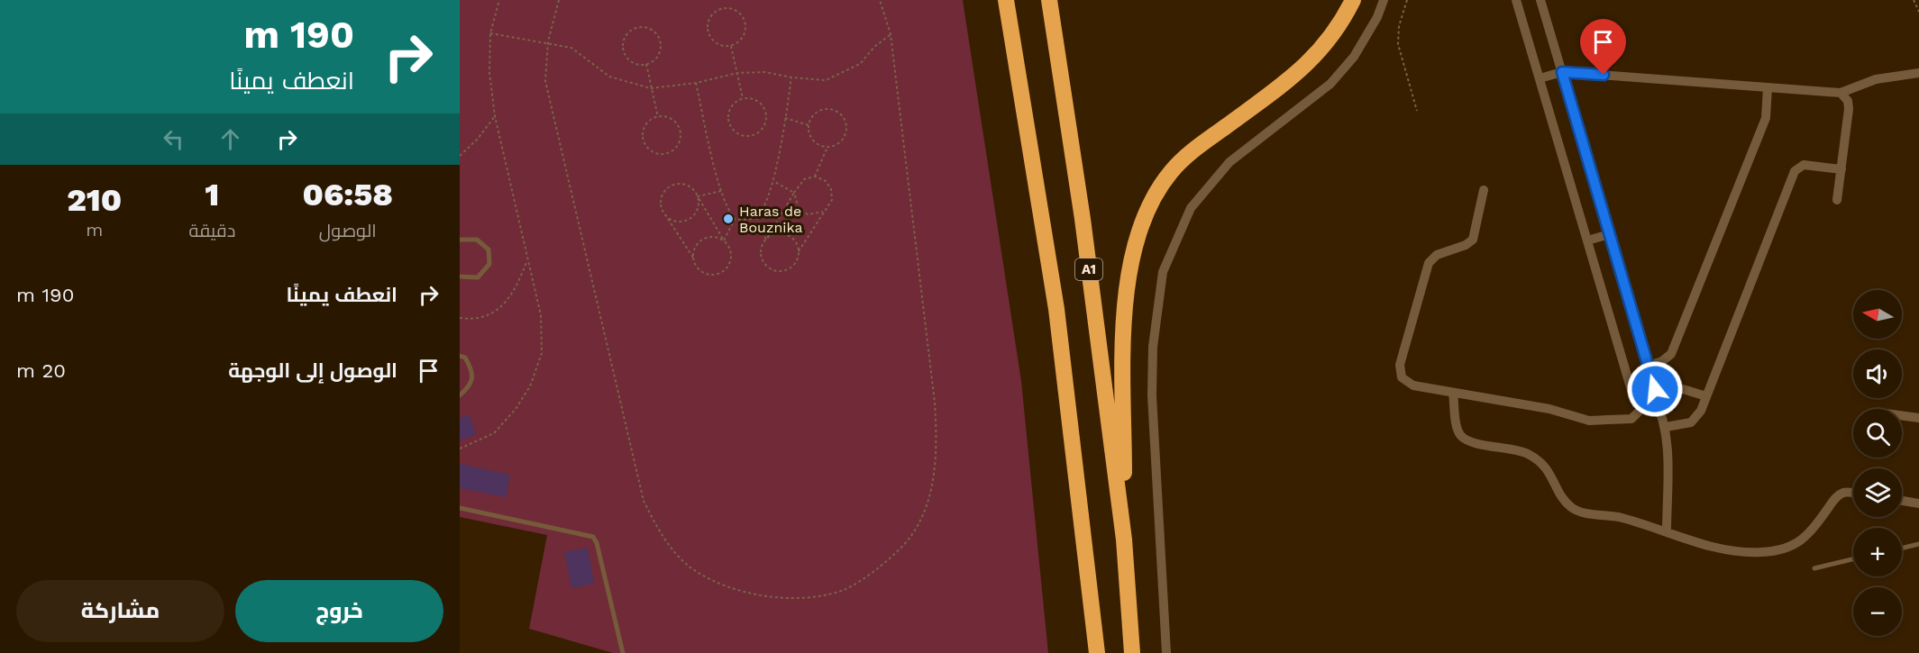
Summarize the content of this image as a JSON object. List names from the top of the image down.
{
  "streets": {
    "highway": ["A1"]
  },
  "places": ["Haras de Bouznika"],
  "north": "left",
  "page": {
    "turn": ["190 m", "انعطف يمينًا"],
    "eta": [
      "06:58",
      "الوصول",
      "1",
      "دقيقة",
      "210",
      "m"
    ],
    "list": [
      {
        "name": "انعطف يمينًا",
        "value": "190 m"
      },
      {
        "name": "الوصول إلى الوجهة",
        "value": "20 m"
      }
    ],
    "map_buttons": ["+", "−"],
    "buttons": ["خروج", "مشاركة"]
  }
}
